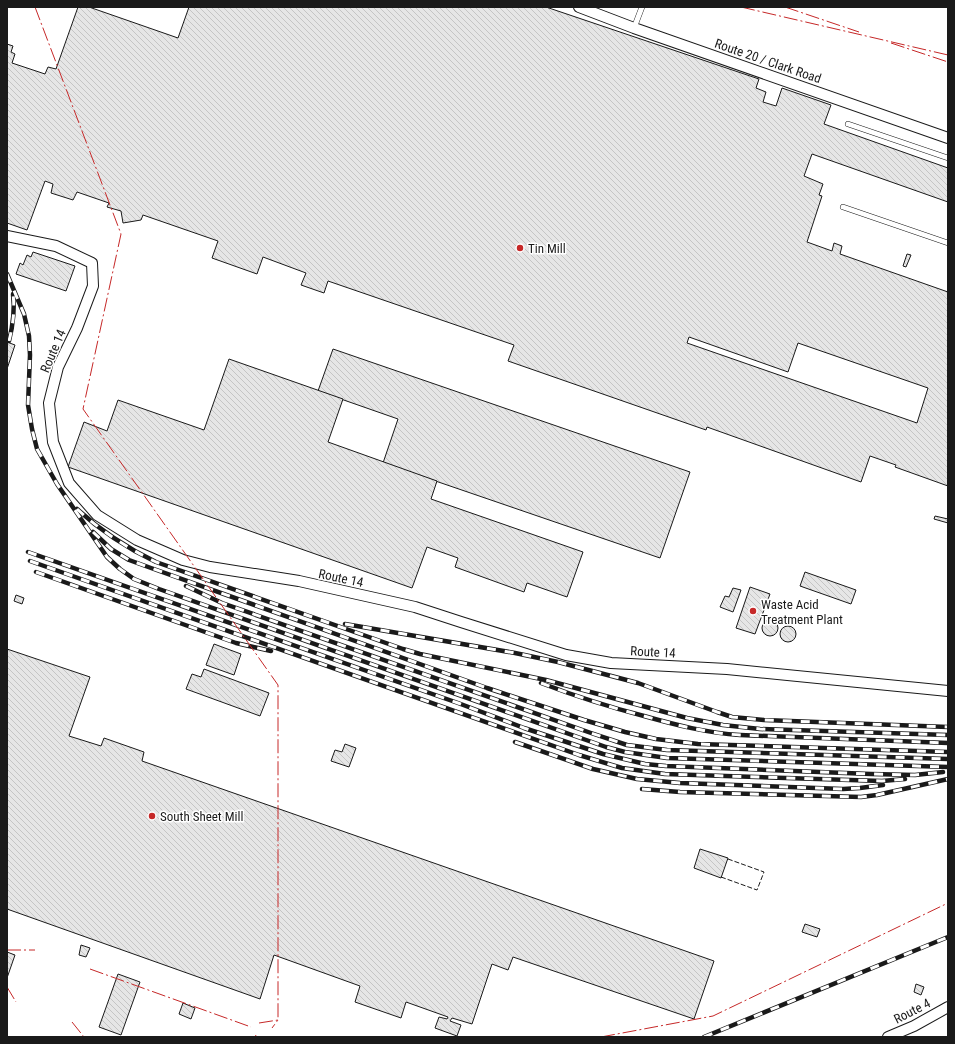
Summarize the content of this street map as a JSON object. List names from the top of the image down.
{
  "streets": {
    "street": ["Route 20 / Clark Road", "Route 14", "Route 4"]
  },
  "places": ["Tin Mill", "Waste Acid Treatment Plant", "South Sheet Mill"]
}
